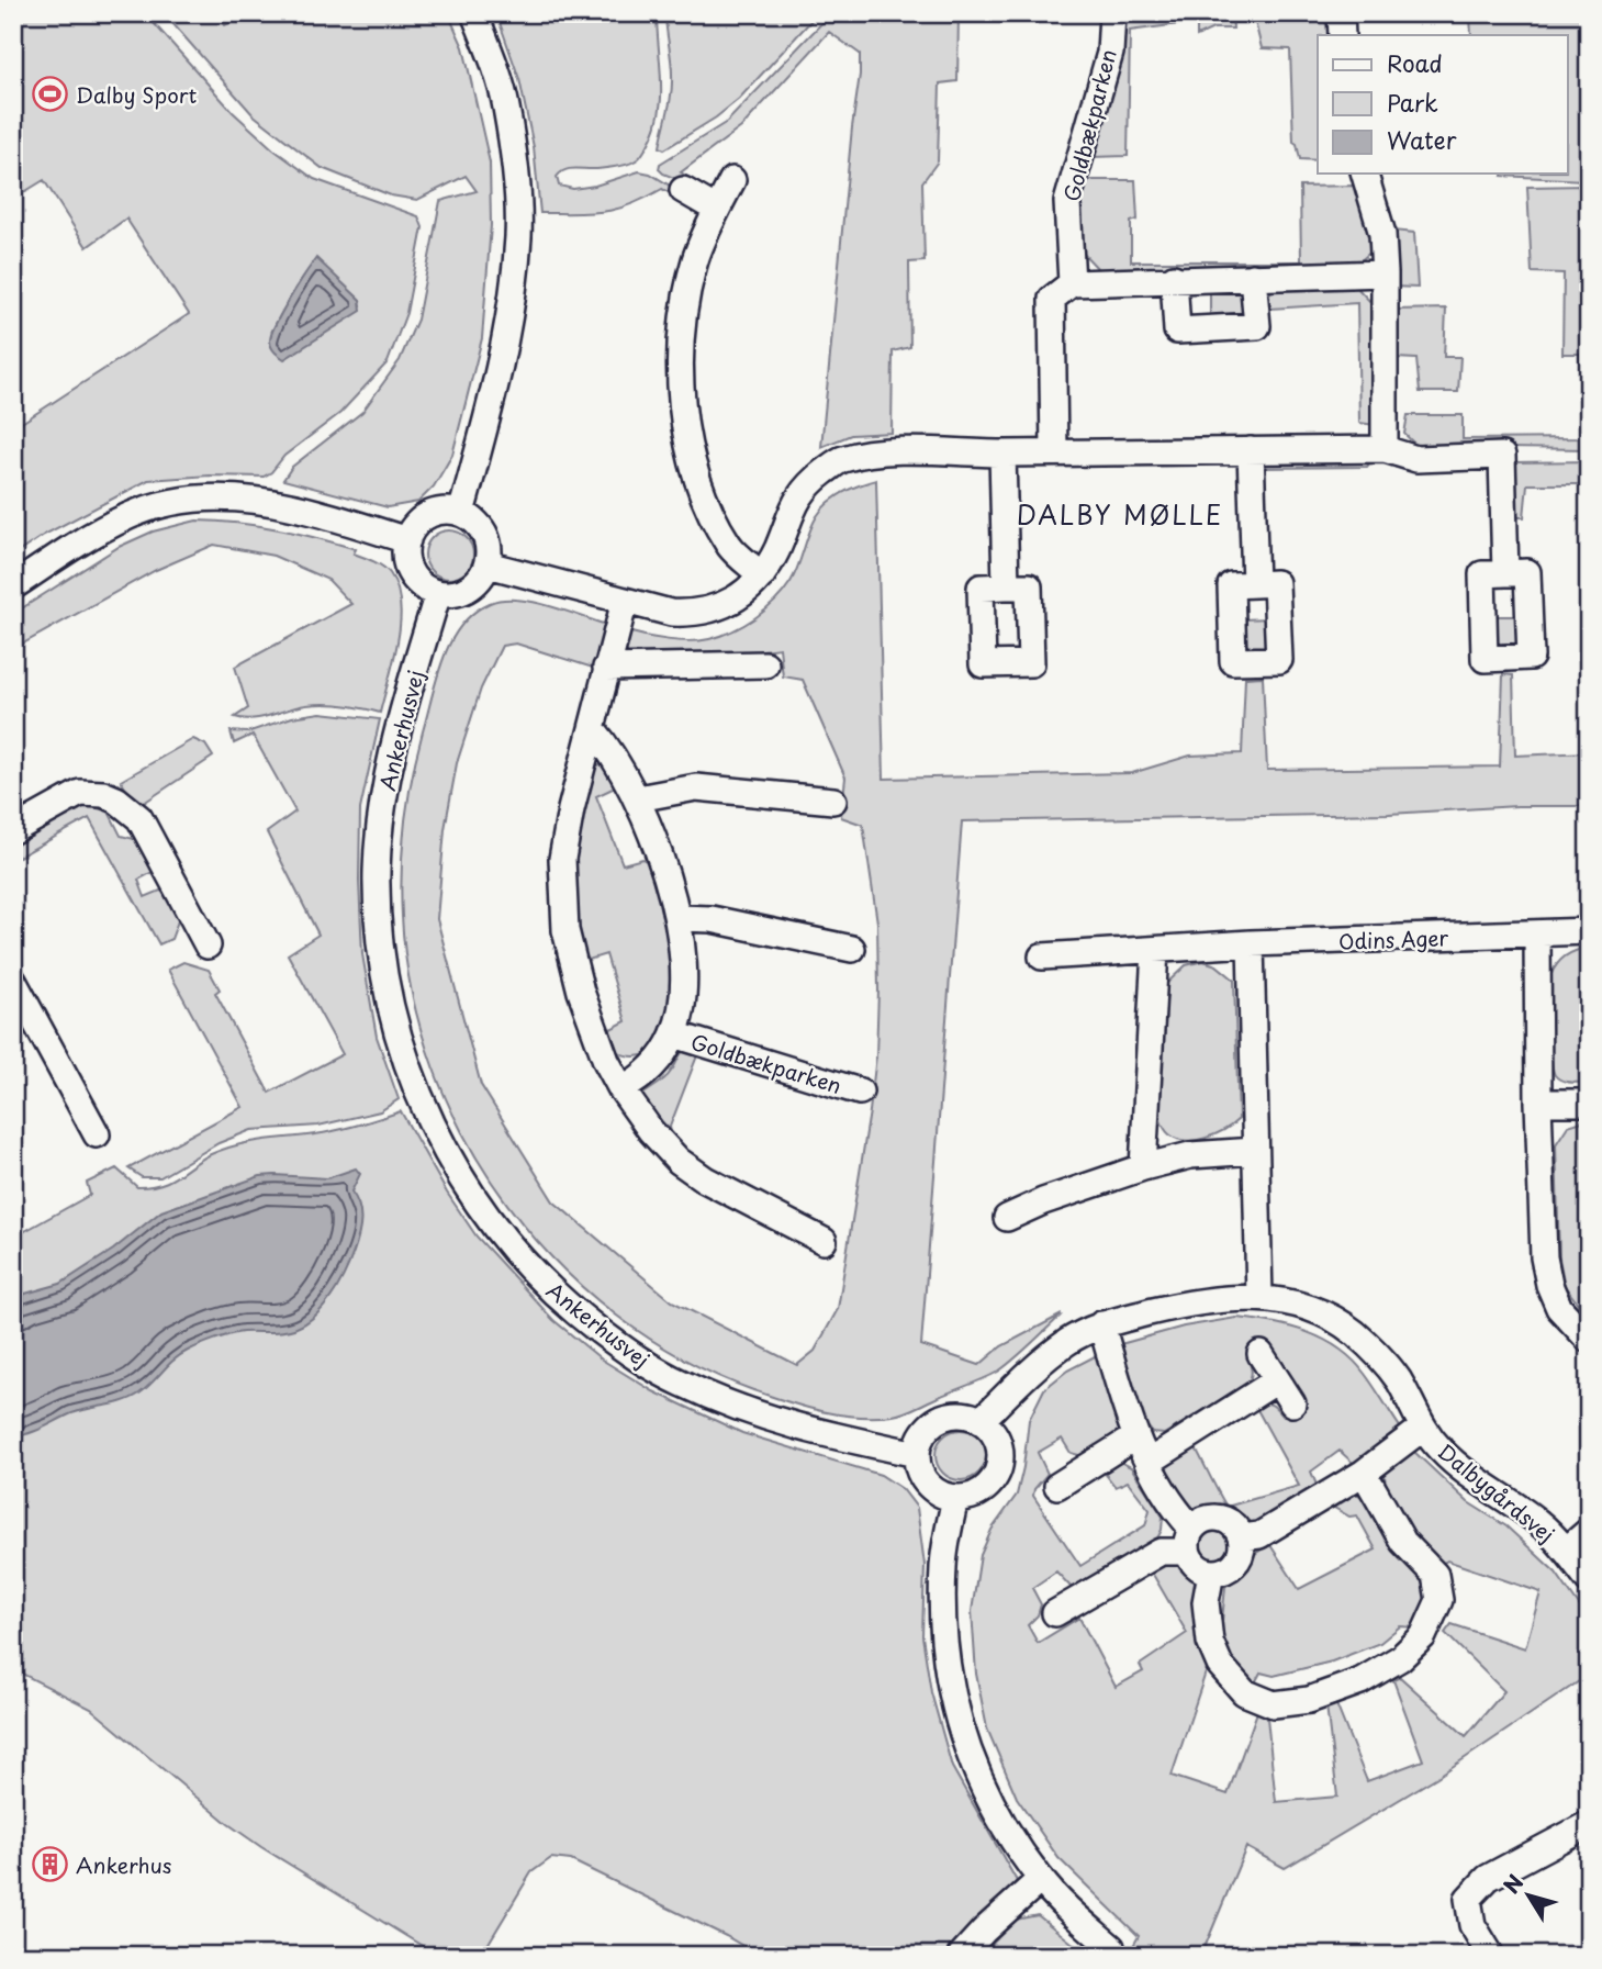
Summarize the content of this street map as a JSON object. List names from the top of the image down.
{
  "streets": {
    "street": [
      "Goldbækparken",
      "Ankerhusvej",
      "Odins Ager",
      "Dalbygårdsvej"
    ]
  },
  "crossings": [
    ["Ankerhusvej", "Dalbygårdsvej"]
  ],
  "districts": ["DALBY MØLLE"],
  "places": {
    "sports": ["Dalby Sport"],
    "building": ["Ankerhus"]
  },
  "legend": ["Road", "Park", "Water"],
  "north": "top left"
}
